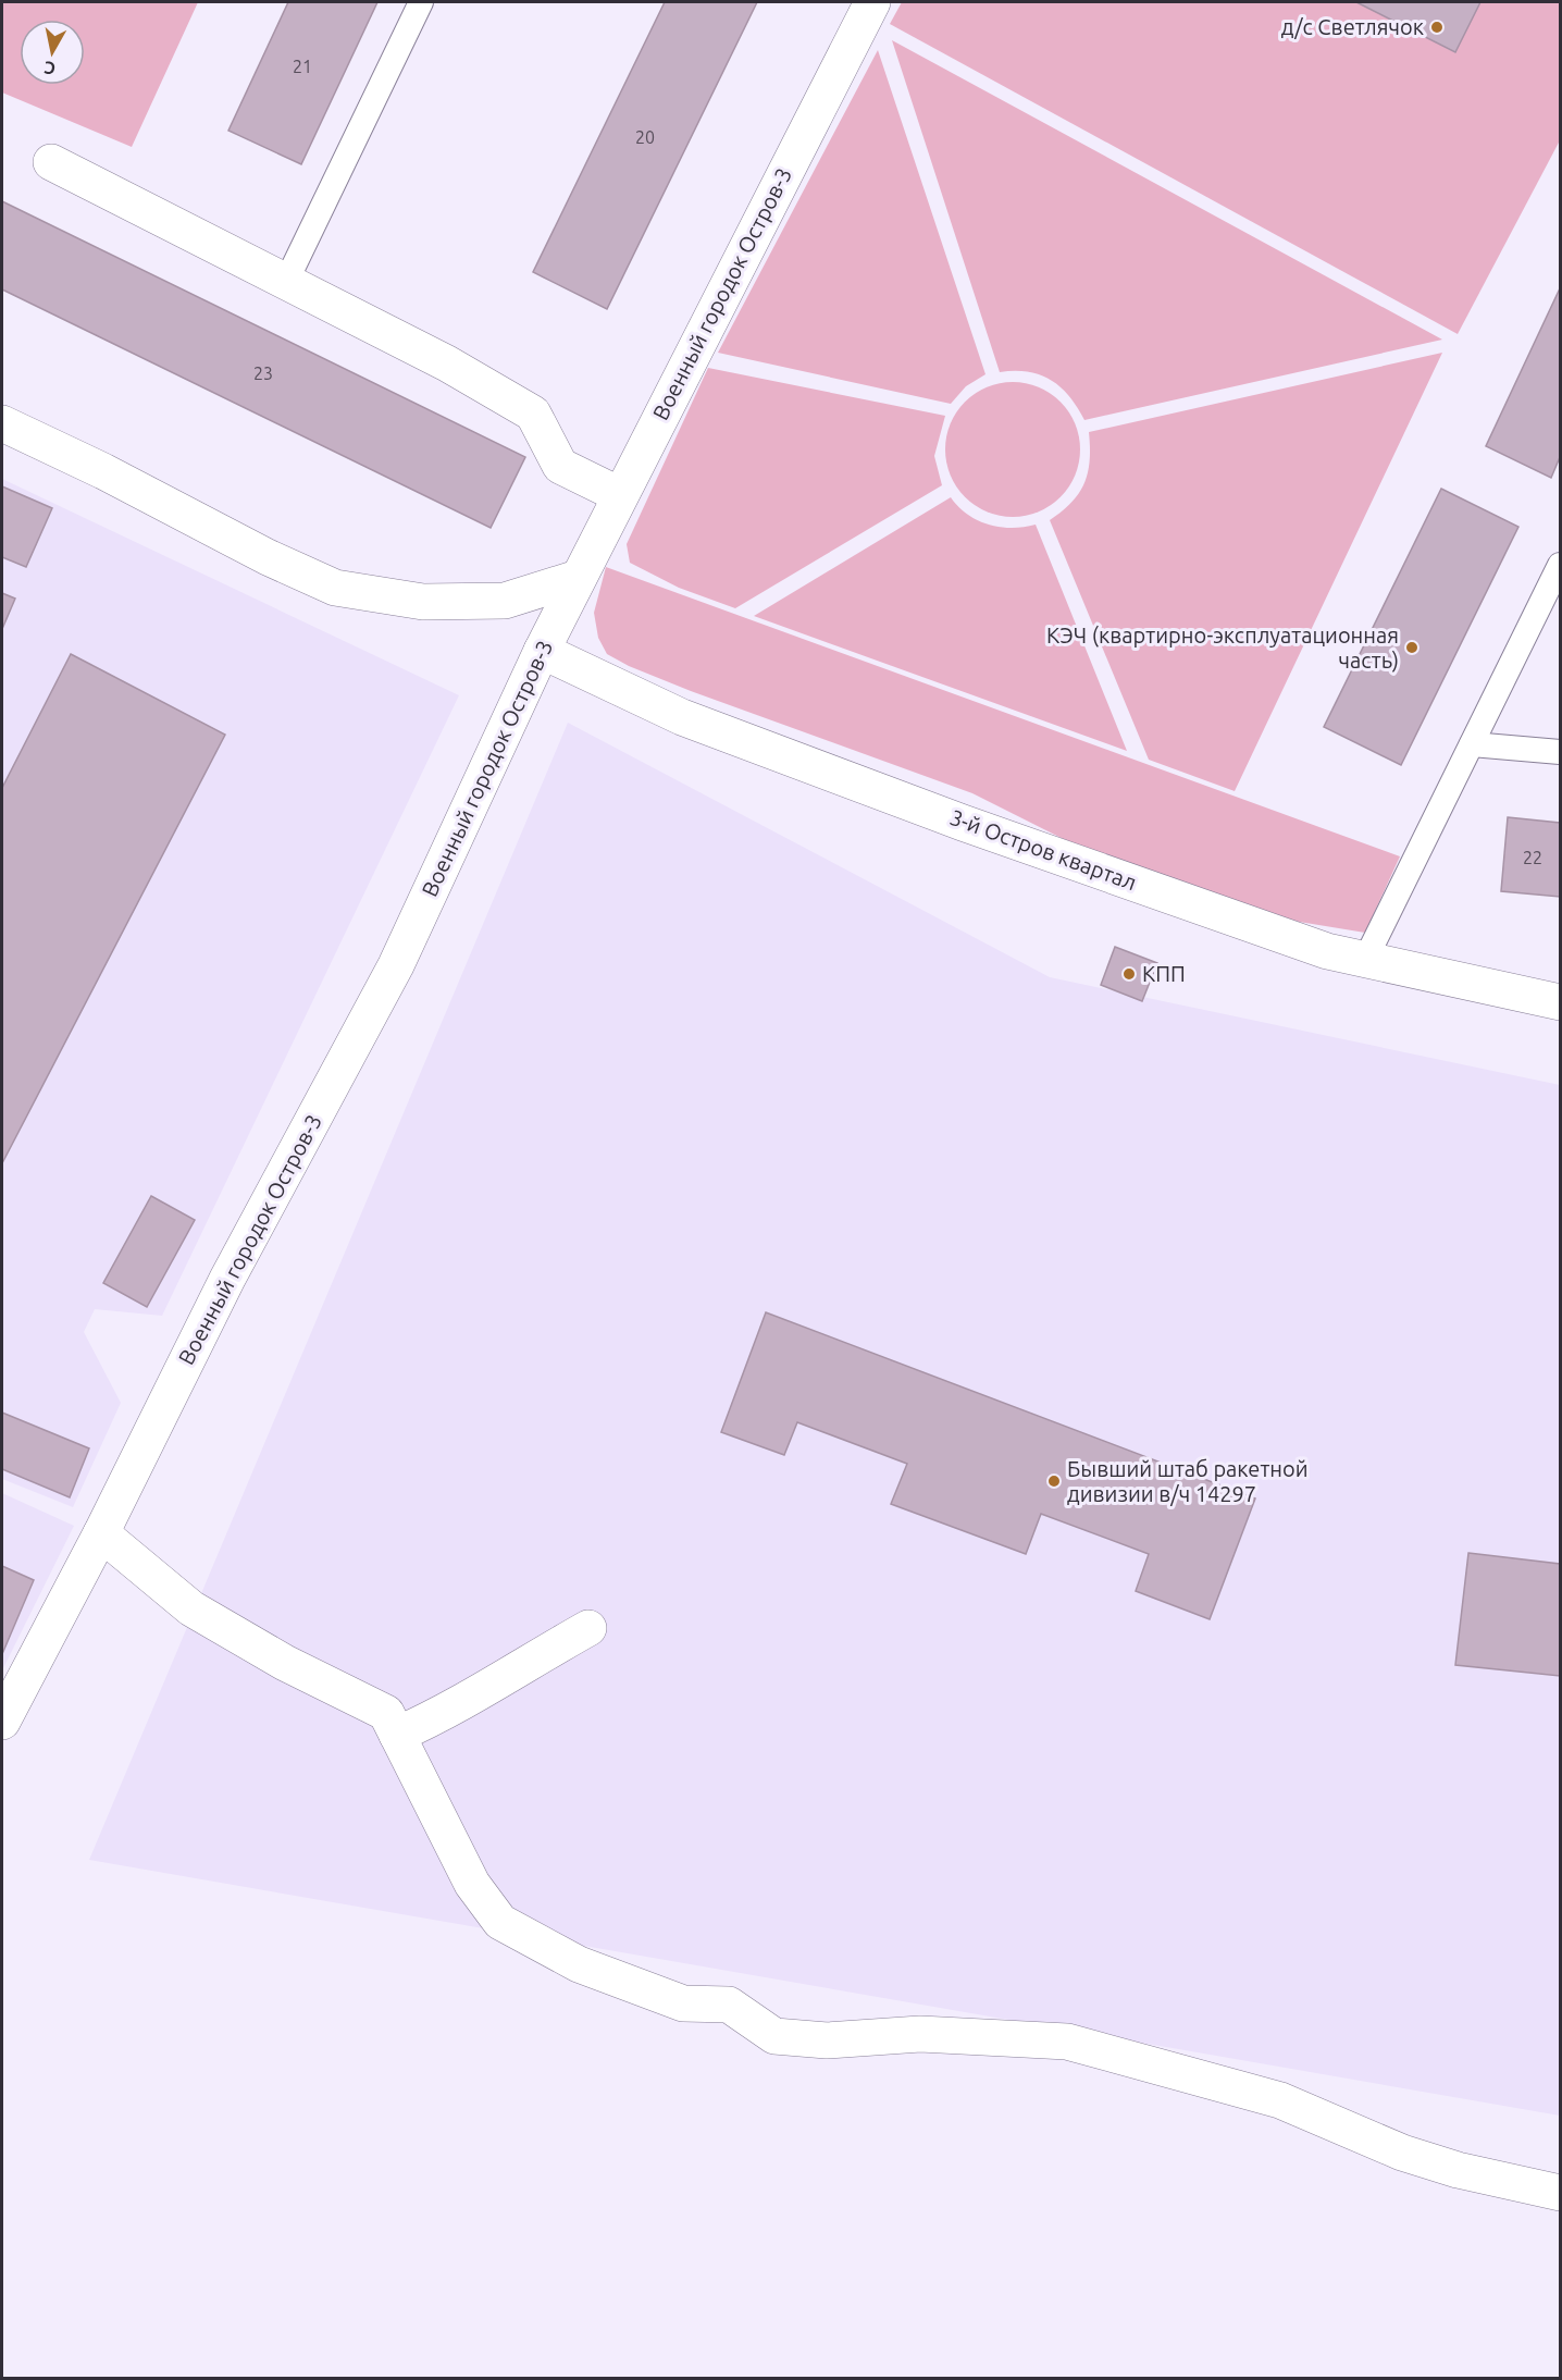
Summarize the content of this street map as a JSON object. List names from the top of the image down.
{
  "streets": {
    "street": ["Военный городок Остров-3", "3-й Остров квартал"]
  },
  "crossings": [
    ["Военный городок Остров-3", "3-й Остров квартал"]
  ],
  "places": [
    "д/с Светлячок",
    "КЭЧ (квартирно-эксплуатационная часть)",
    "КПП",
    "Бывший штаб ракетной дивизии в/ч 14297"
  ],
  "house_numbers": [
    "21",
    "20",
    "23",
    "22"
  ],
  "north": "bottom"
}
